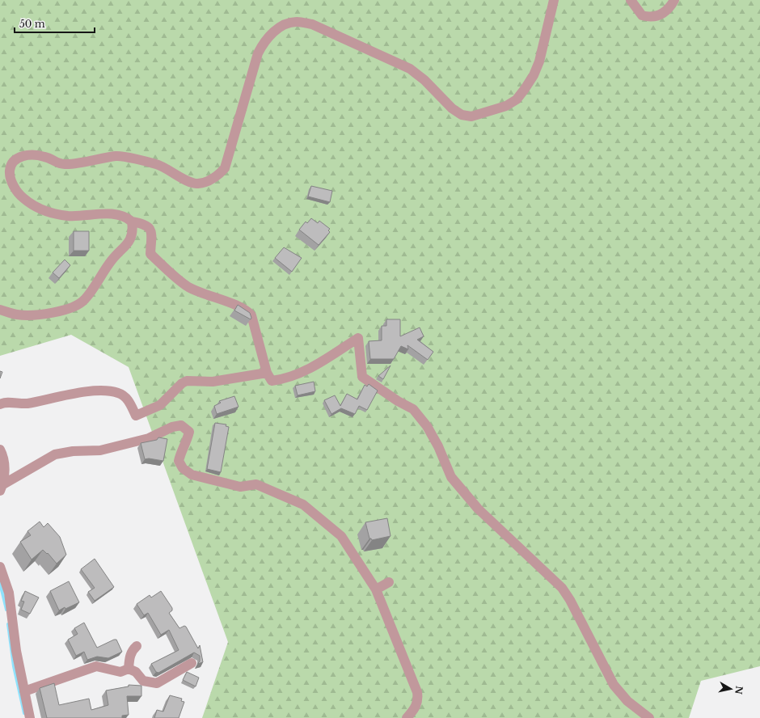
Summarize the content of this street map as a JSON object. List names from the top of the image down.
{
  "scale_bar": "50 m",
  "north": "right"
}
